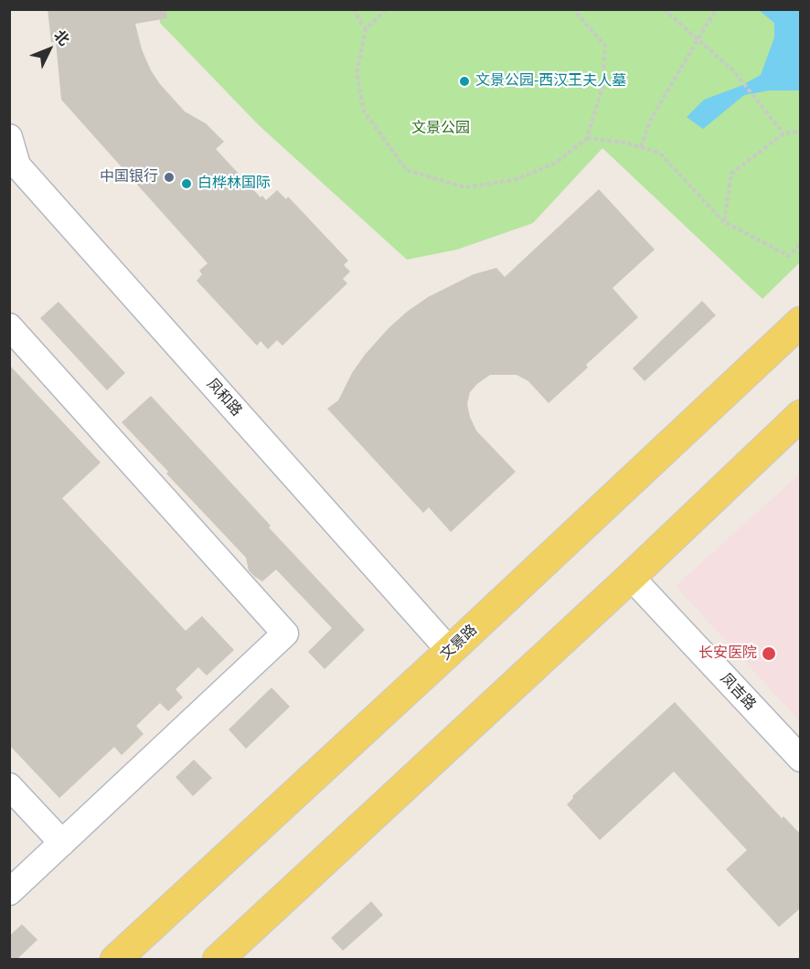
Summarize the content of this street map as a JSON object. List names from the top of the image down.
{
  "streets": {
    "main road": ["文景路"],
    "street": ["凤和路", "凤吉路"]
  },
  "crossings": [
    ["凤和路", "文景路"]
  ],
  "parks": ["文景公园"],
  "places": [
    "文景公园-西汉王夫人墓",
    "中国银行",
    "白桦林国际",
    "长安医院"
  ],
  "north": "top right"
}
